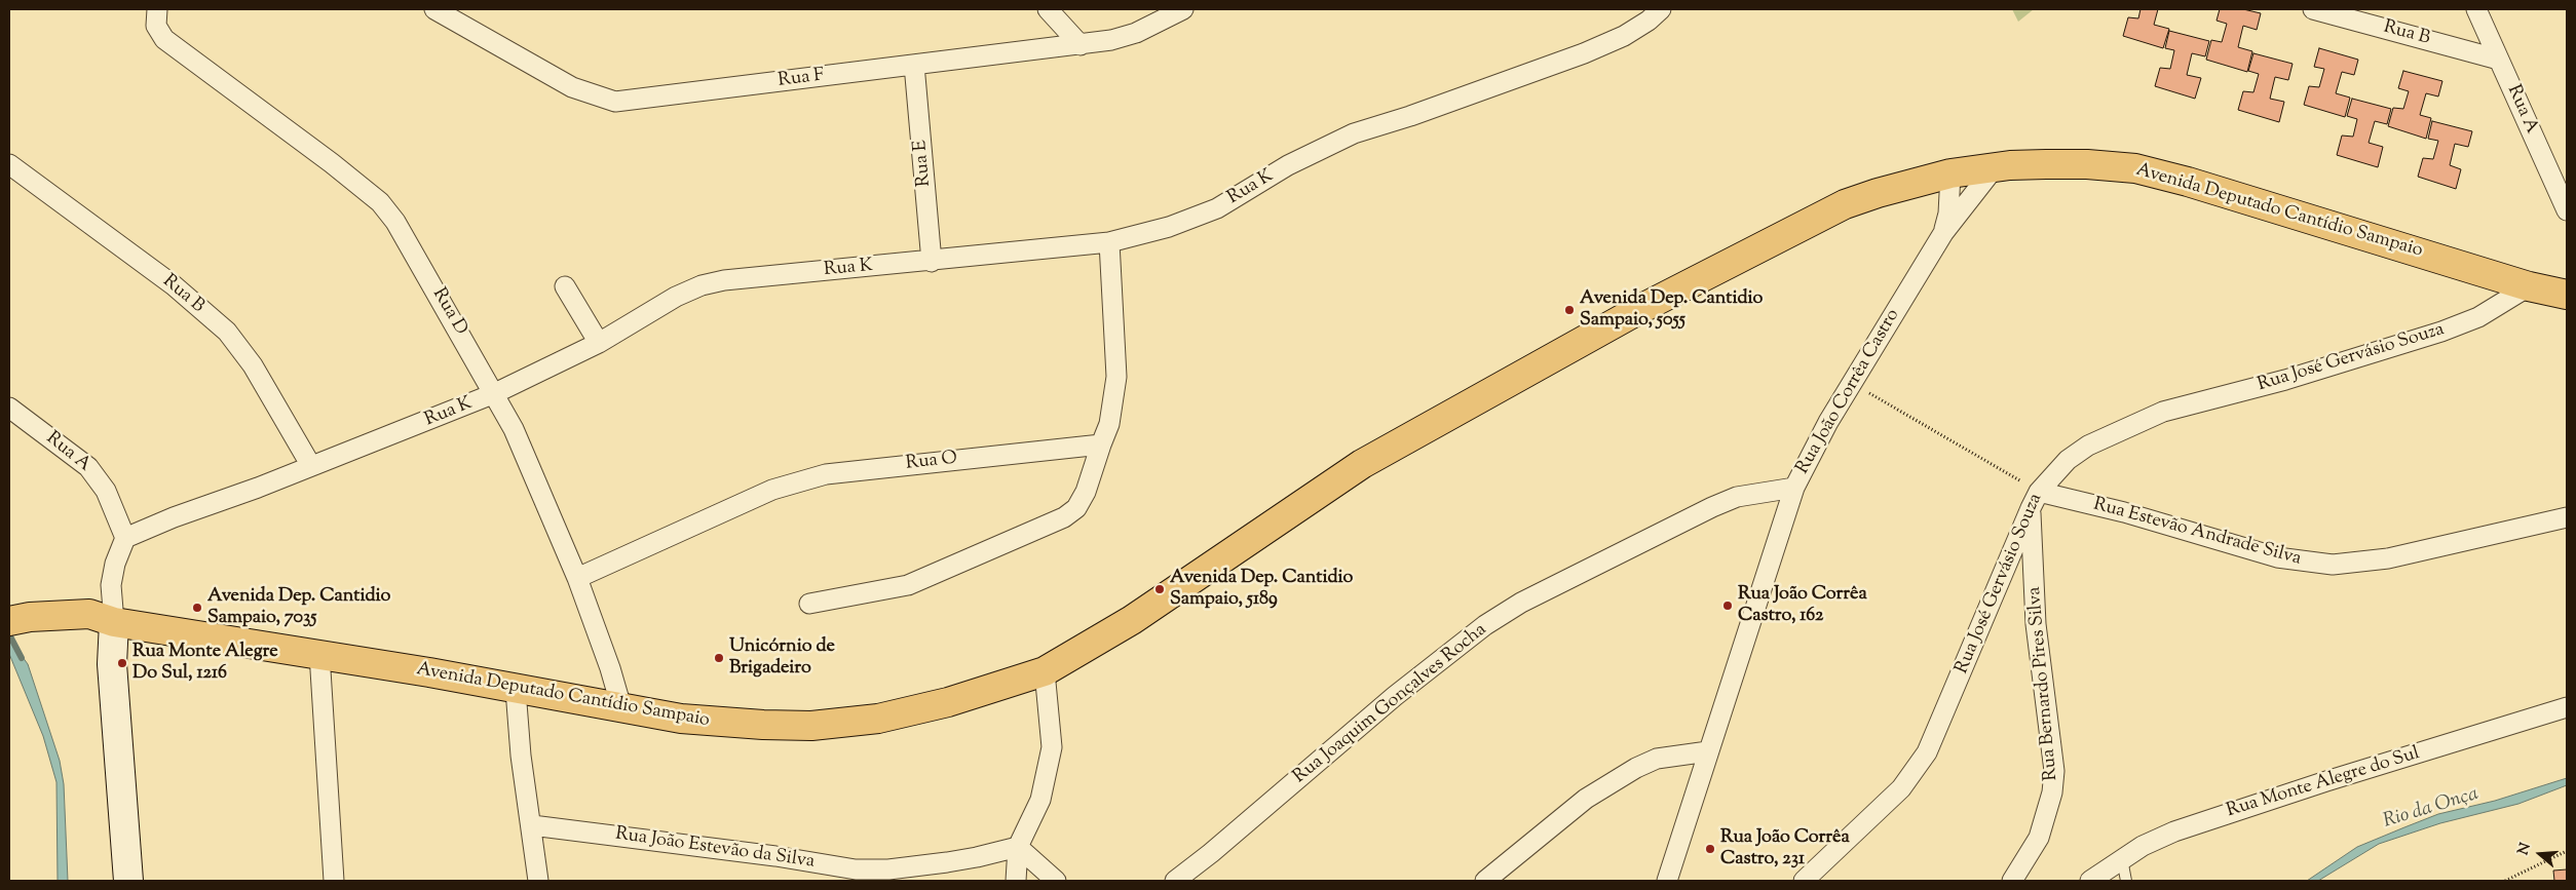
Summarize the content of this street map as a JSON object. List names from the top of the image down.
{
  "streets": {
    "main road": ["Avenida Deputado Cantídio Sampaio"],
    "street": [
      "Rua B",
      "Rua F",
      "Rua A",
      "Rua E",
      "Rua K",
      "Rua D",
      "Rua José Gervásio Souza",
      "Rua João Corrêa Castro",
      "Rua O",
      "Rua Estevão Andrade Silva",
      "Rua Bernardo Pires Silva",
      "Rua Joaquim Gonçalves Rocha",
      "Rua Monte Alegre do Sul",
      "Rua João Estevão da Silva"
    ]
  },
  "crossings": [
    ["Rua B", "Rua A"],
    ["Rua B", "Rua K"],
    ["Rua F", "Rua E"],
    ["Rua A", "Rua K"],
    ["Rua E", "Rua K"],
    ["Rua K", "Rua D"],
    ["Avenida Deputado Cantídio Sampaio", "Rua D"],
    ["Avenida Deputado Cantídio Sampaio", "Rua José Gervásio Souza"],
    ["Avenida Deputado Cantídio Sampaio", "Rua João Corrêa Castro"],
    ["Rua D", "Rua O"],
    ["Rua José Gervásio Souza", "Rua Estevão Andrade Silva"],
    ["Rua José Gervásio Souza", "Rua Bernardo Pires Silva"],
    ["Rua João Corrêa Castro", "Rua Joaquim Gonçalves Rocha"],
    ["Rua Estevão Andrade Silva", "Rua Bernardo Pires Silva"]
  ],
  "water": ["Rio da Onça"],
  "places": [
    "Avenida Dep. Cantidio Sampaio, 5055",
    "Avenida Dep. Cantidio Sampaio, 5189",
    "Rua João Corrêa Castro, 162",
    "Avenida Dep. Cantidio Sampaio, 7035",
    "Unicórnio de Brigadeiro",
    "Rua Monte Alegre Do Sul, 1216",
    "Rua João Corrêa Castro, 231"
  ],
  "north": "left"
}
